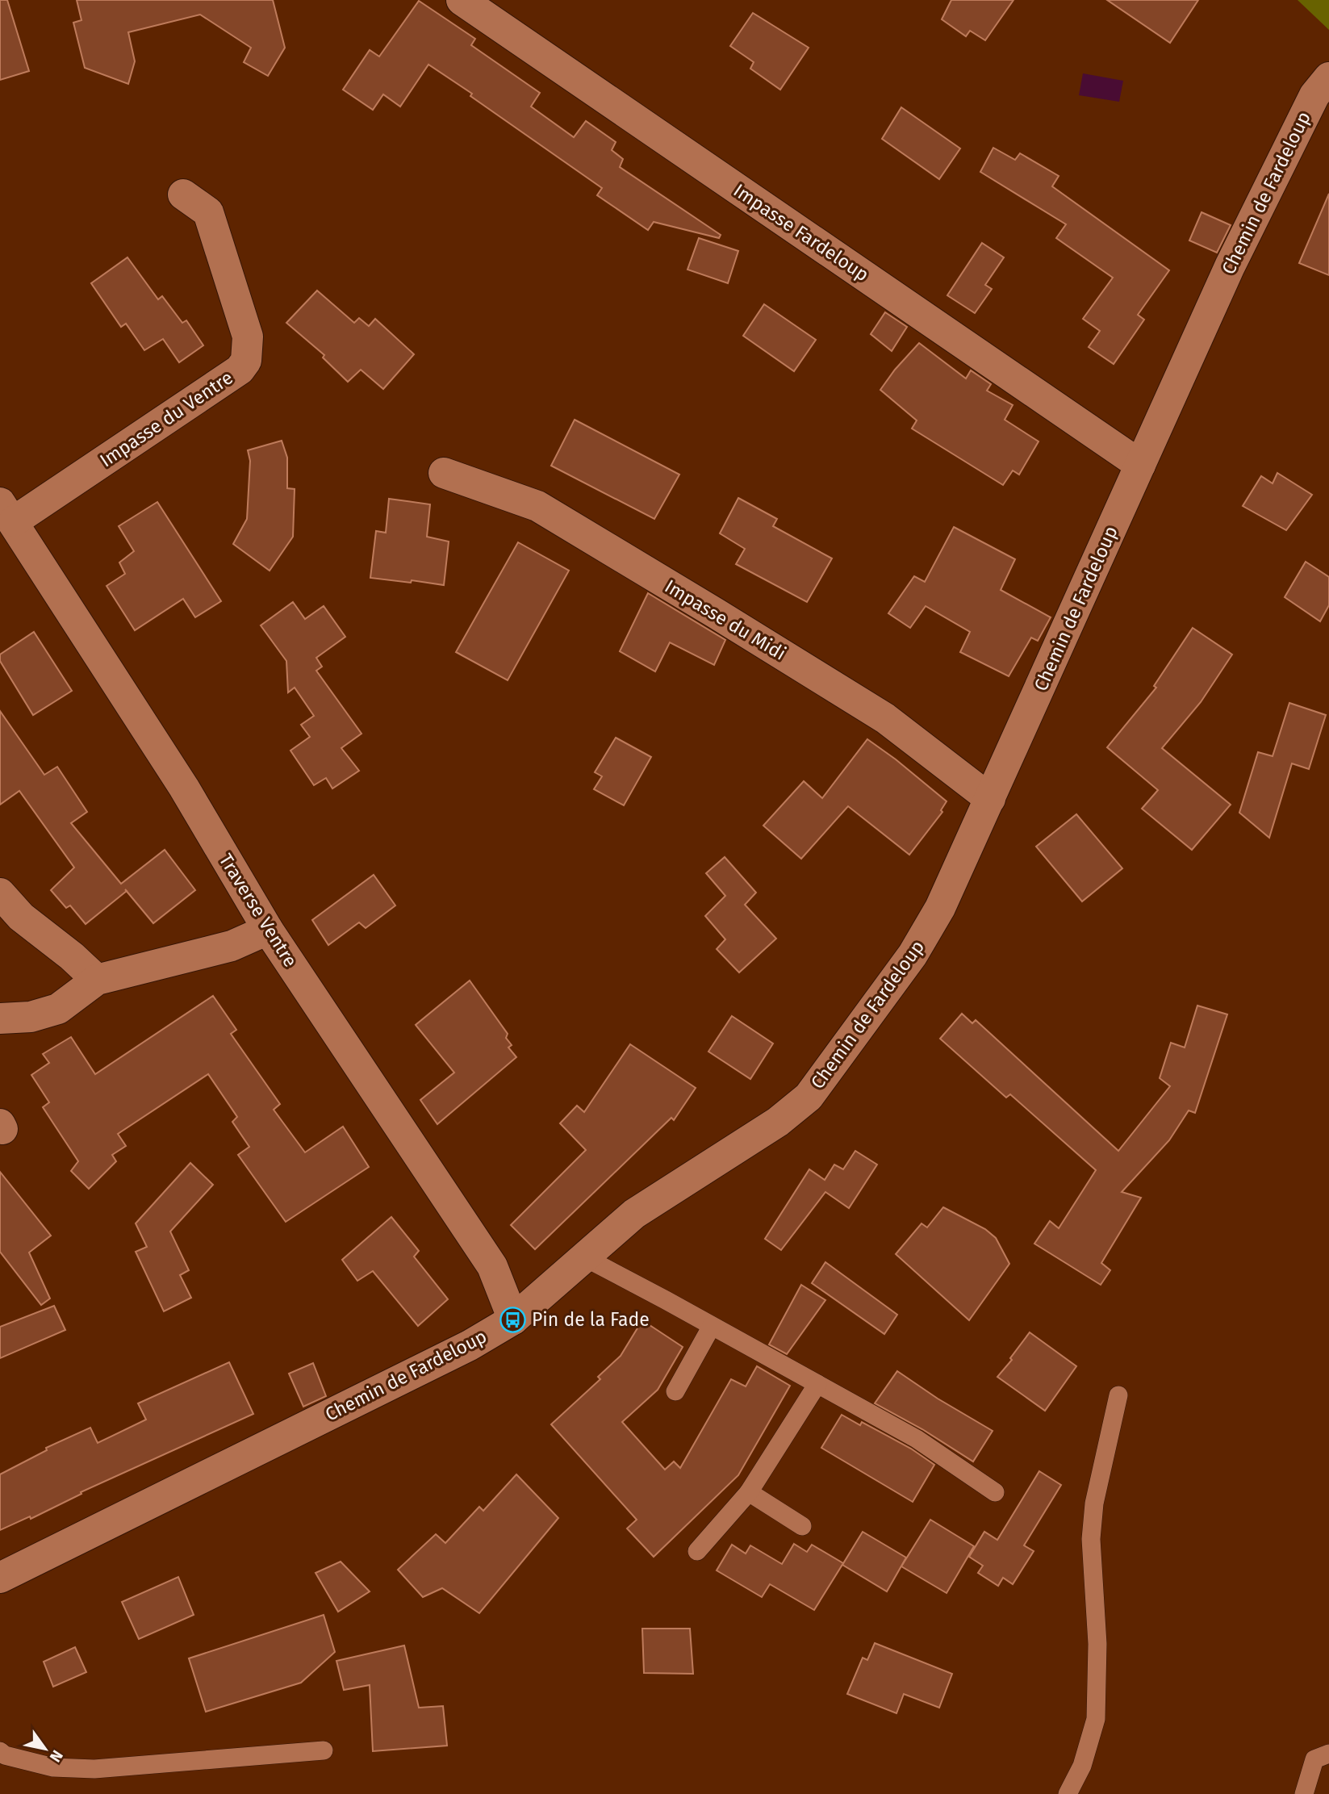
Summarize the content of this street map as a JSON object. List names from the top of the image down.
{
  "streets": {
    "street": [
      "Chemin de Fardeloup",
      "Impasse Fardeloup",
      "Impasse du Ventre",
      "Impasse du Midi",
      "Traverse Ventre"
    ]
  },
  "crossings": [
    ["Chemin de Fardeloup", "Impasse Fardeloup"],
    ["Chemin de Fardeloup", "Impasse du Midi"],
    ["Chemin de Fardeloup", "Traverse Ventre"],
    ["Impasse du Ventre", "Traverse Ventre"]
  ],
  "places": {
    "bus stop": ["Pin de la Fade"]
  },
  "north": "bottom right"
}
